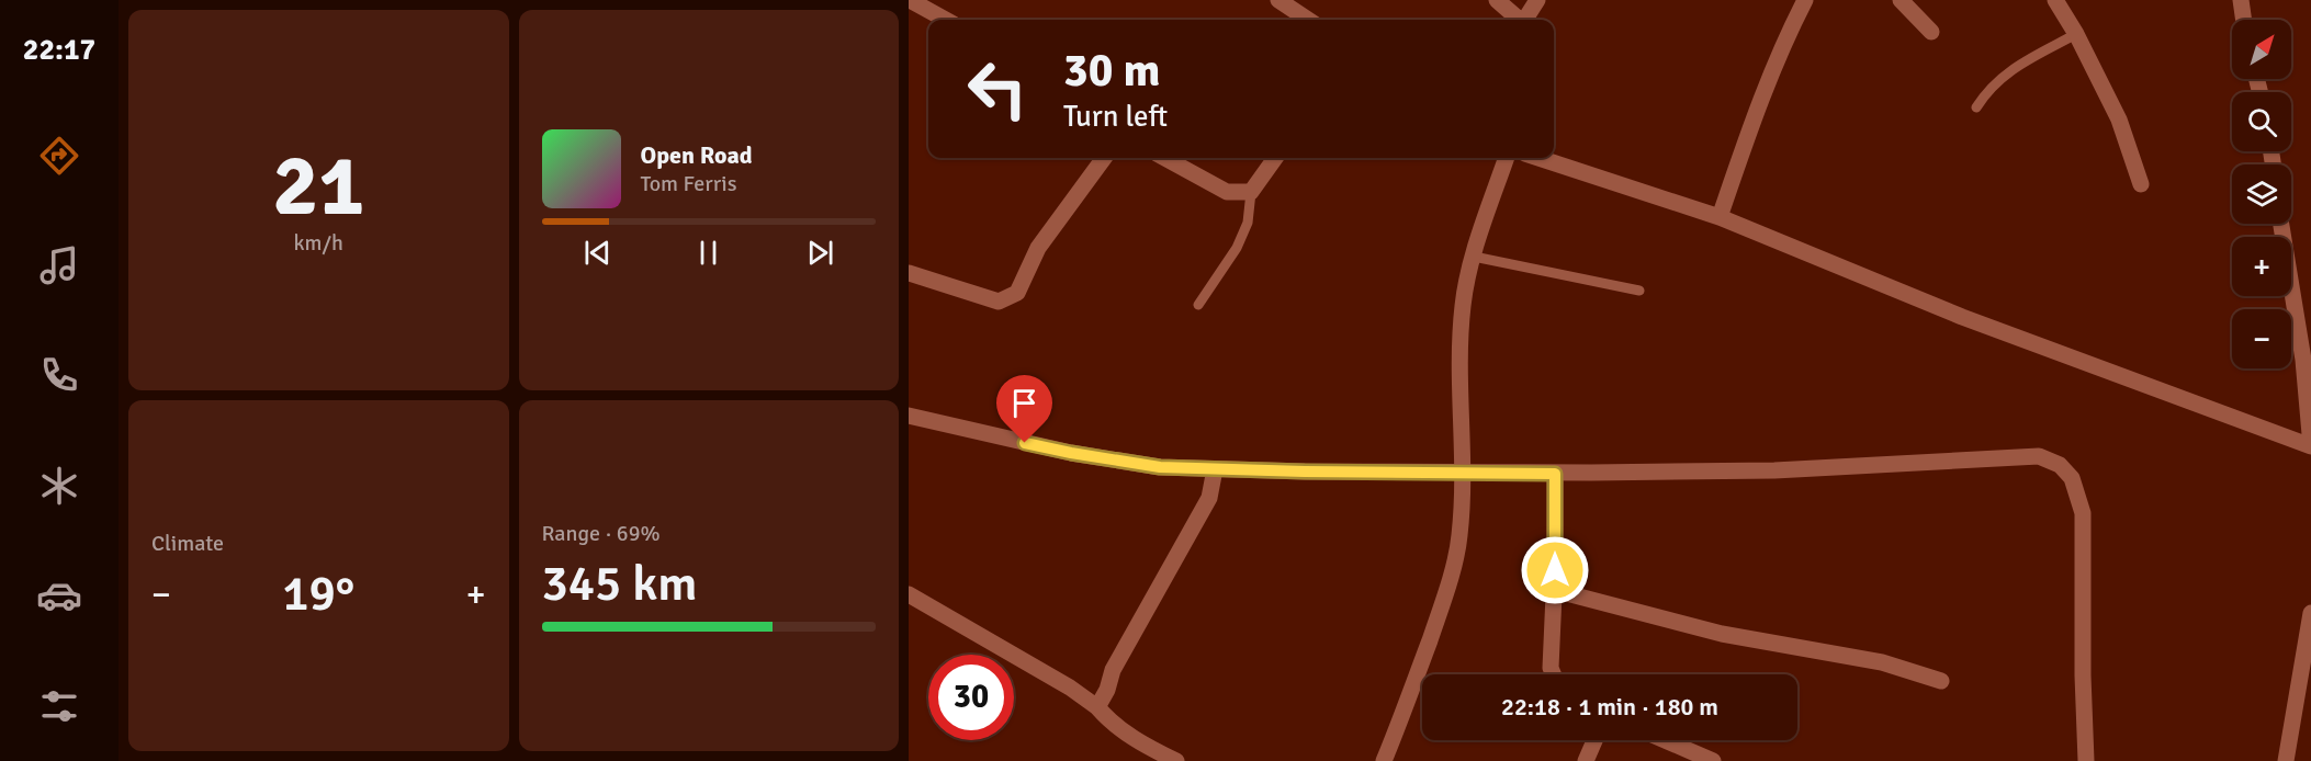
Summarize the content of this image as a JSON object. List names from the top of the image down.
{
  "north": "top right",
  "page": {
    "tabs": "22:17",
    "tile": [
      ["21", "km/h"],
      "Climate",
      ["Range · 69%", "345 km"]
    ],
    "map_buttons": ["+", "−"],
    "turn": ["30 m", "Turn left"],
    "song": ["Open Road", "Tom Ferris"],
    "heat": ["−", "19°", "+"],
    "limit": "30",
    "trip": "22:18 · 1 min · 180 m"
  }
}
